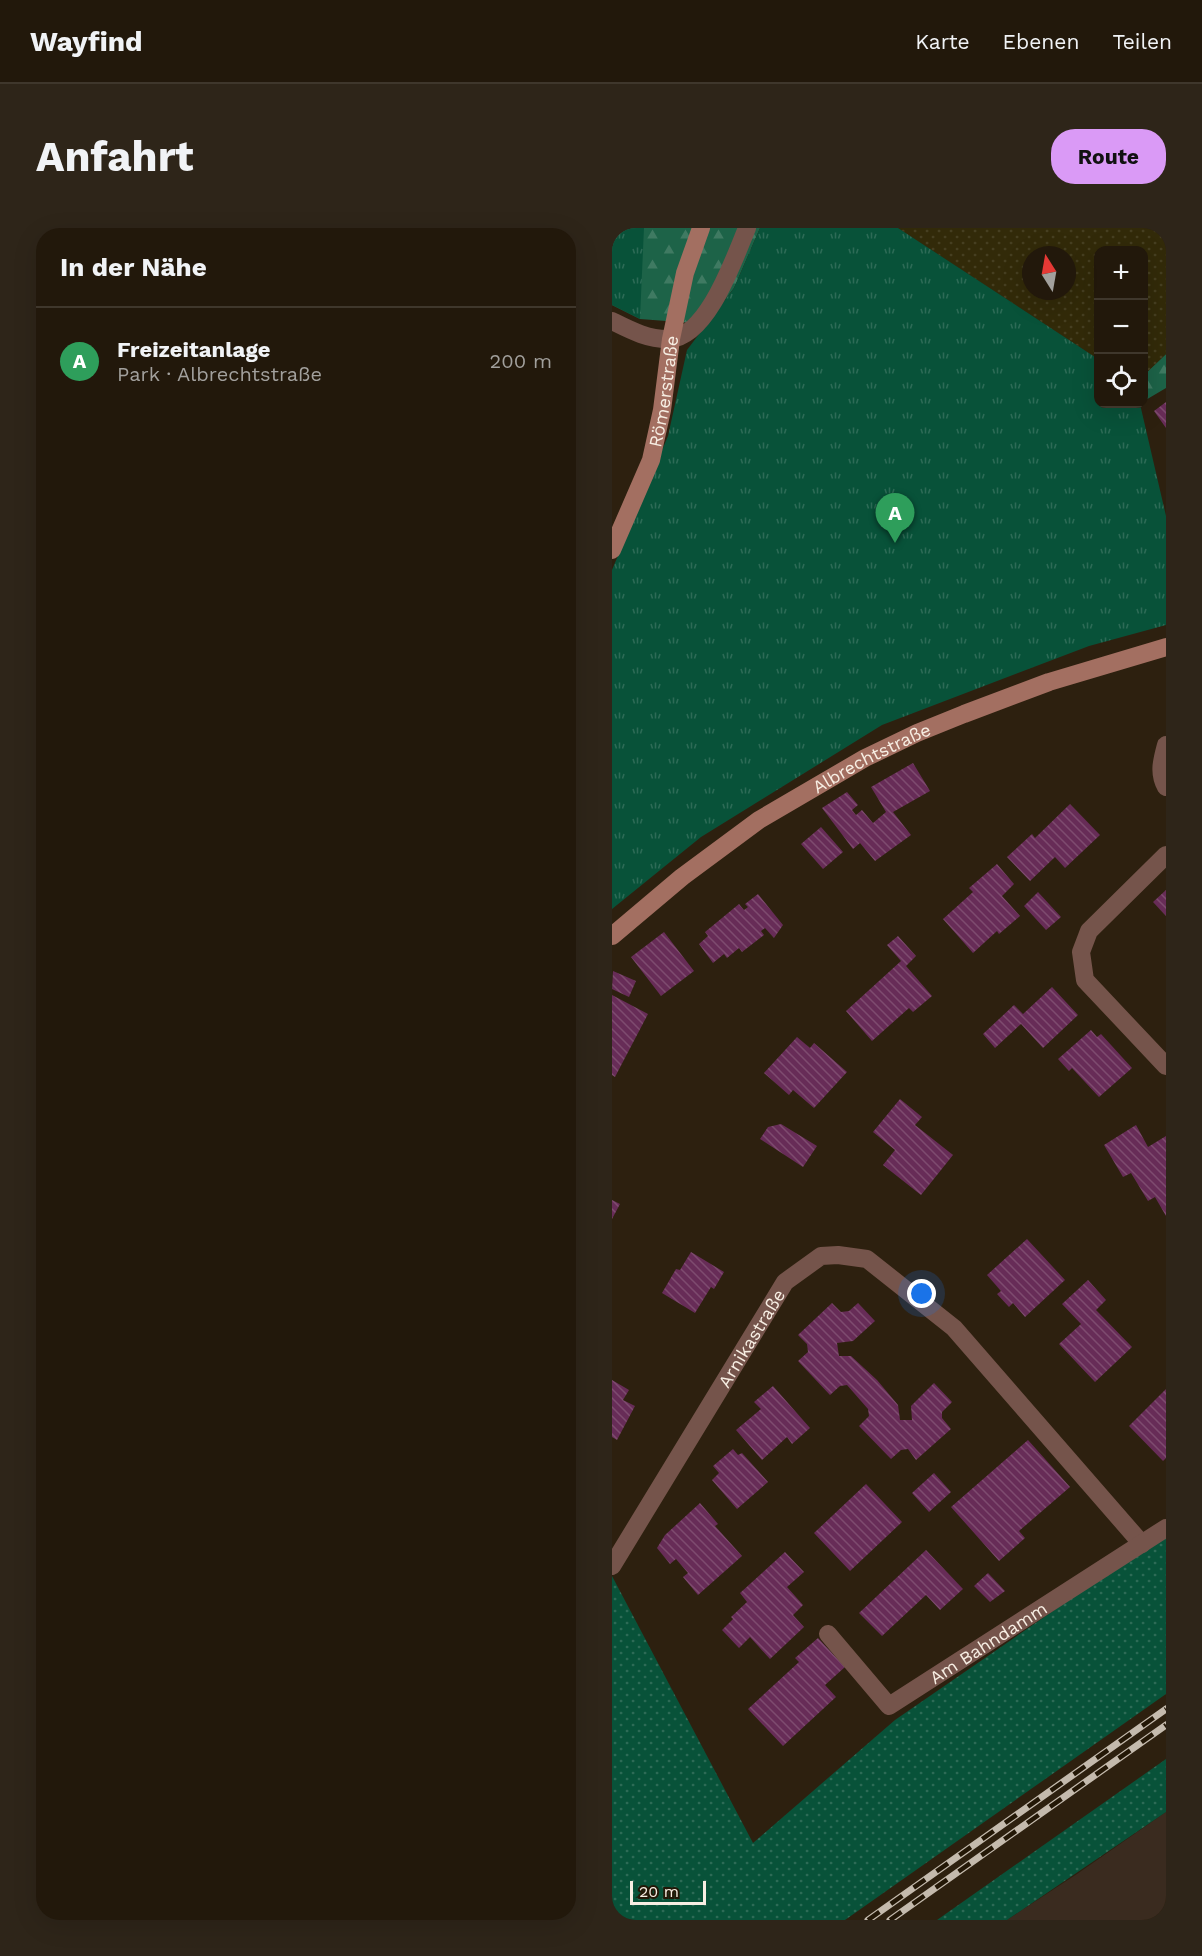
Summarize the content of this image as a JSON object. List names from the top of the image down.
{
  "streets": {
    "street": [
      "Römerstraße",
      "Albrechtstraße",
      "Arnikastraße",
      "Am Bahndamm"
    ]
  },
  "crossings": [
    ["Arnikastraße", "Am Bahndamm"]
  ],
  "scale_bar": "20 m",
  "north": "top",
  "page": {
    "header": "Wayfind",
    "nav": ["Karte", "Ebenen", "Teilen"],
    "buttons": "Route",
    "title": "Anfahrt",
    "heading": "In der Nähe",
    "map_buttons": ["+", "−"],
    "list": [
      {
        "mark": "A",
        "name": "Freizeitanlage",
        "note": "Park · Albrechtstraße",
        "value": "200 m"
      }
    ],
    "pins": "A",
    "scale": "20 m"
  }
}
